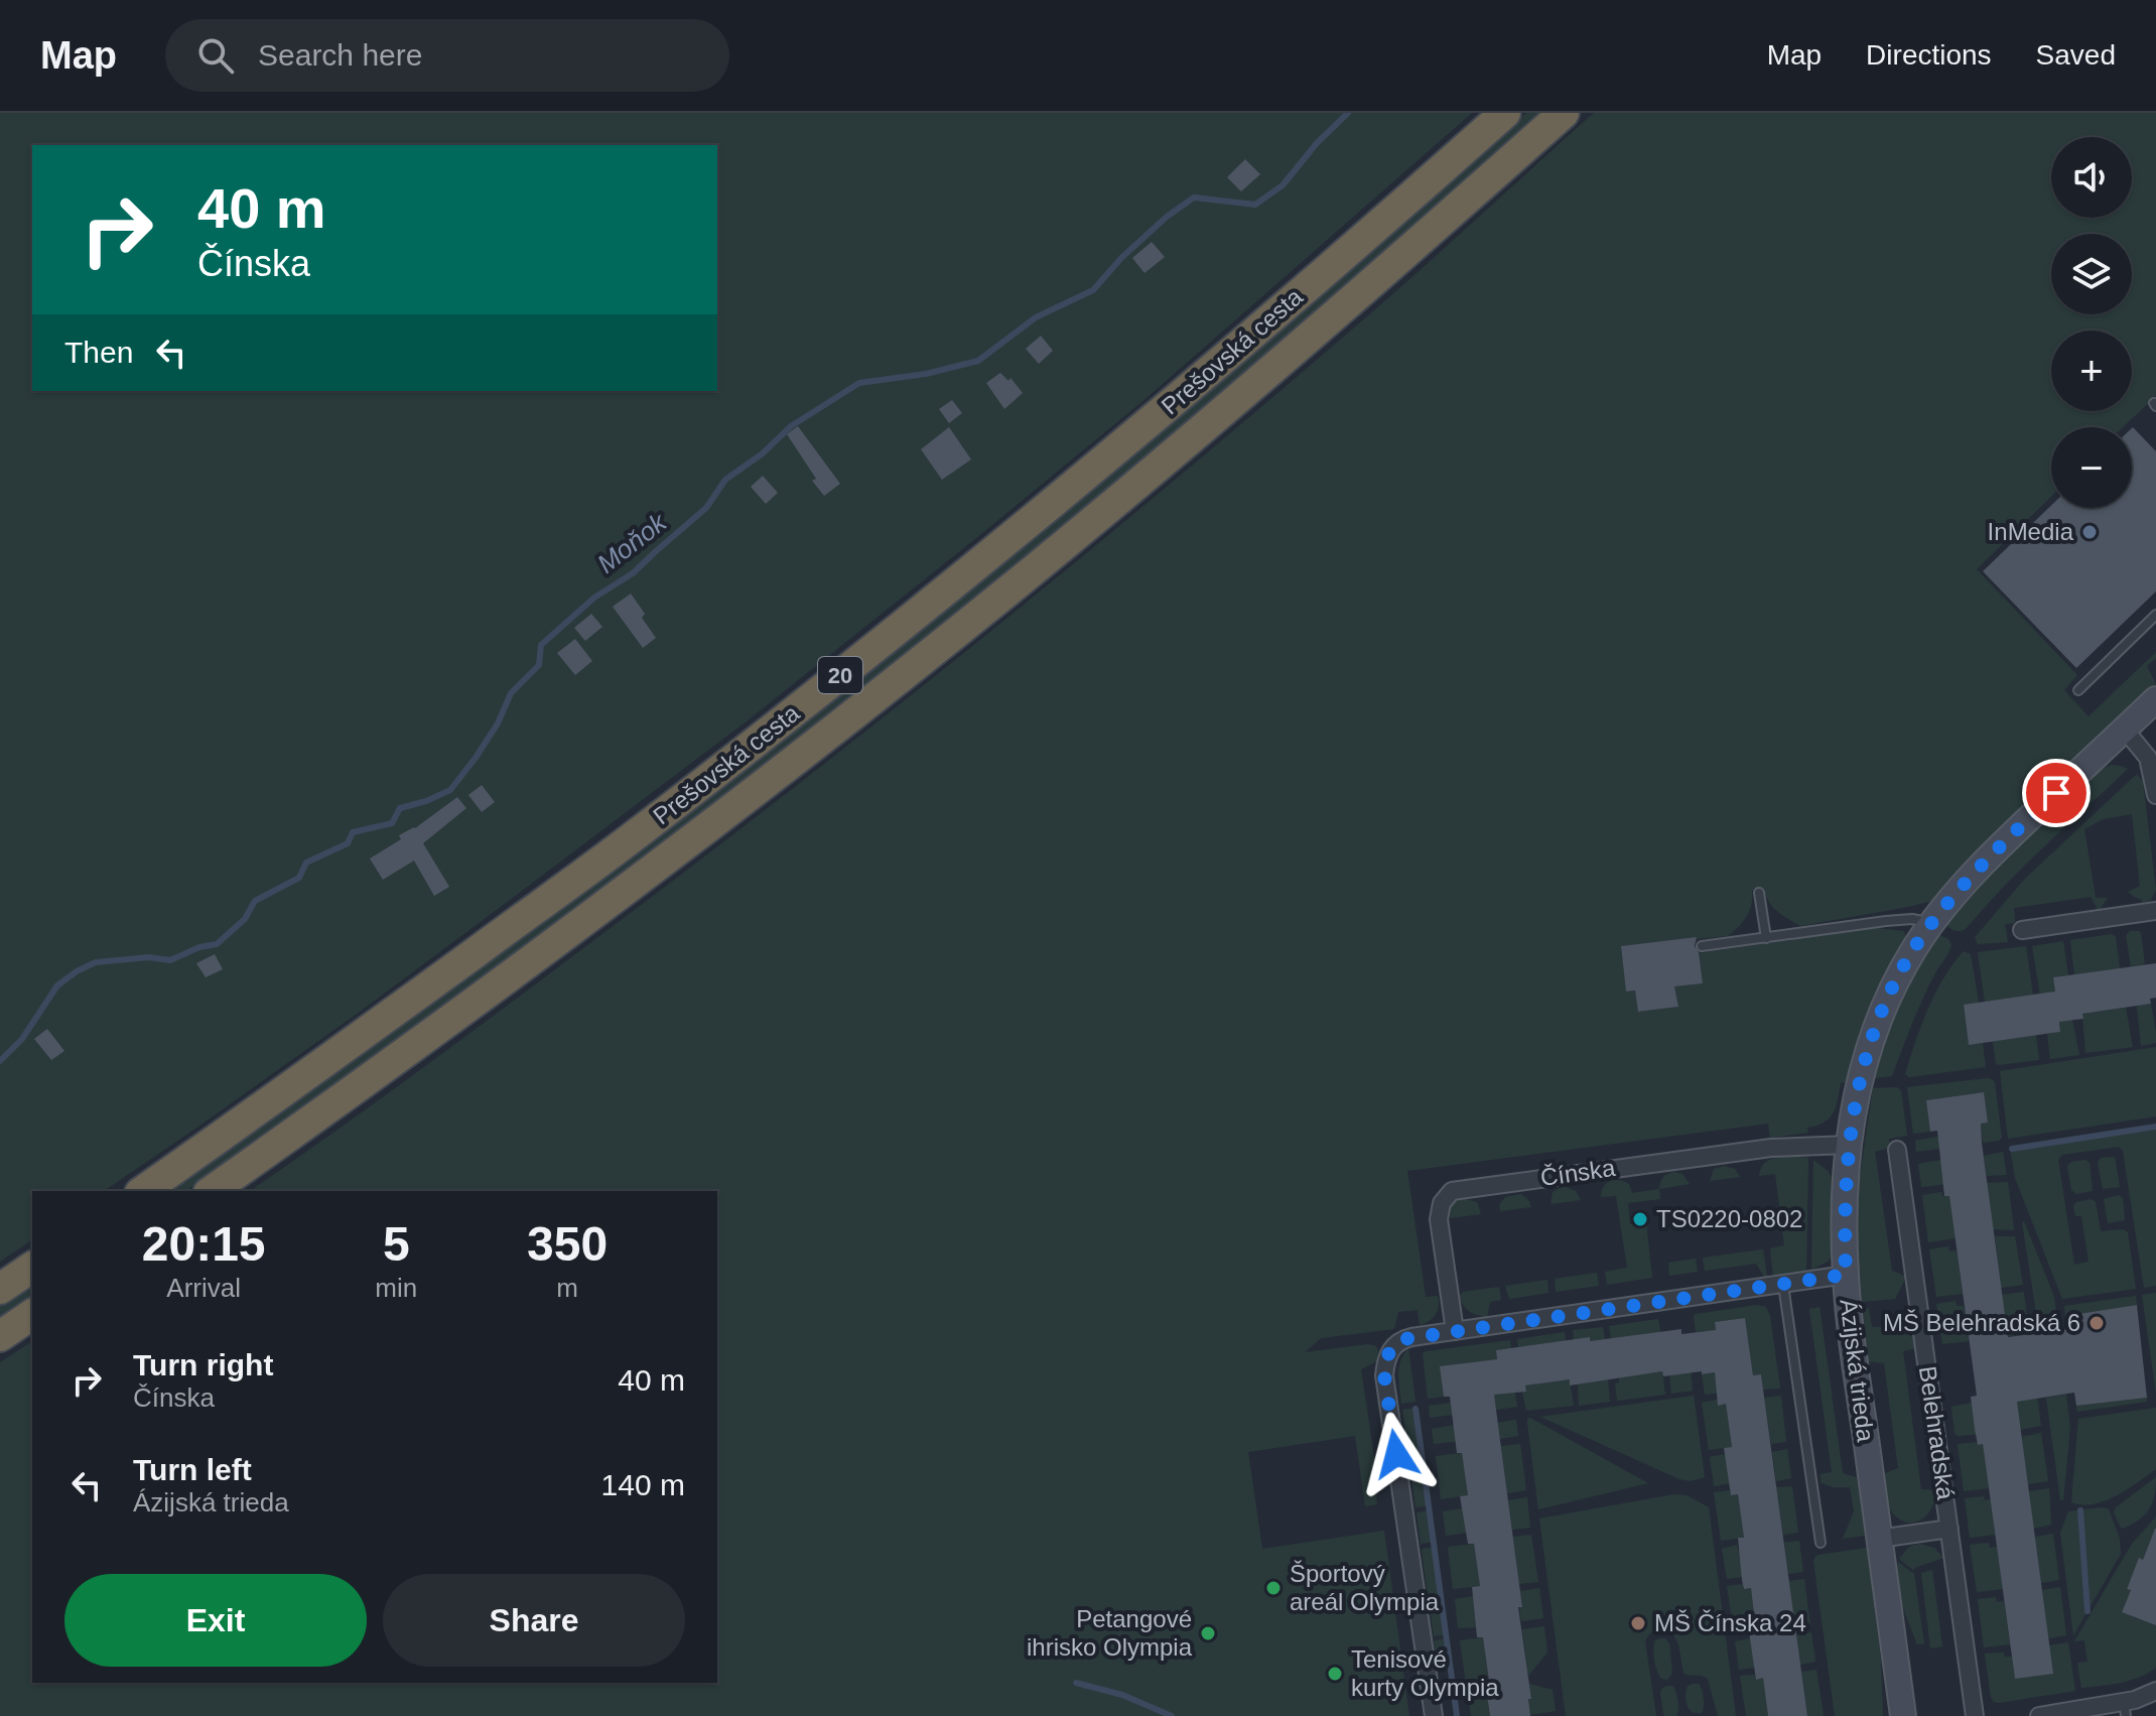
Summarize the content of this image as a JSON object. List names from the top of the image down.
{
  "streets": {
    "highway": ["Prešovská cesta", "20"],
    "street": ["Čínska", "Ázijská trieda", "Belehradská"]
  },
  "crossings": [
    ["Čínska", "Ázijská trieda"]
  ],
  "water": ["Moňok"],
  "places": [
    "InMedia",
    "TS0220-0802",
    "MŠ Belehradská 6",
    "Športový areál Olympia",
    "MŠ Čínska 24",
    "Petangové ihrisko Olympia",
    "Tenisové kurty Olympia"
  ],
  "page": {
    "header": "Map",
    "search": "Search here",
    "nav": ["Map", "Directions", "Saved"],
    "map_buttons": ["+", "−"],
    "turn": ["40 m", "Čínska"],
    "then": "Then",
    "eta": [
      "20:15",
      "Arrival",
      "5",
      "min",
      "350",
      "m"
    ],
    "list": [
      {
        "name": "Turn right",
        "note": "Čínska",
        "value": "40 m"
      },
      {
        "name": "Turn left",
        "note": "Ázijská trieda",
        "value": "140 m"
      }
    ],
    "buttons": ["Exit", "Share"]
  }
}
